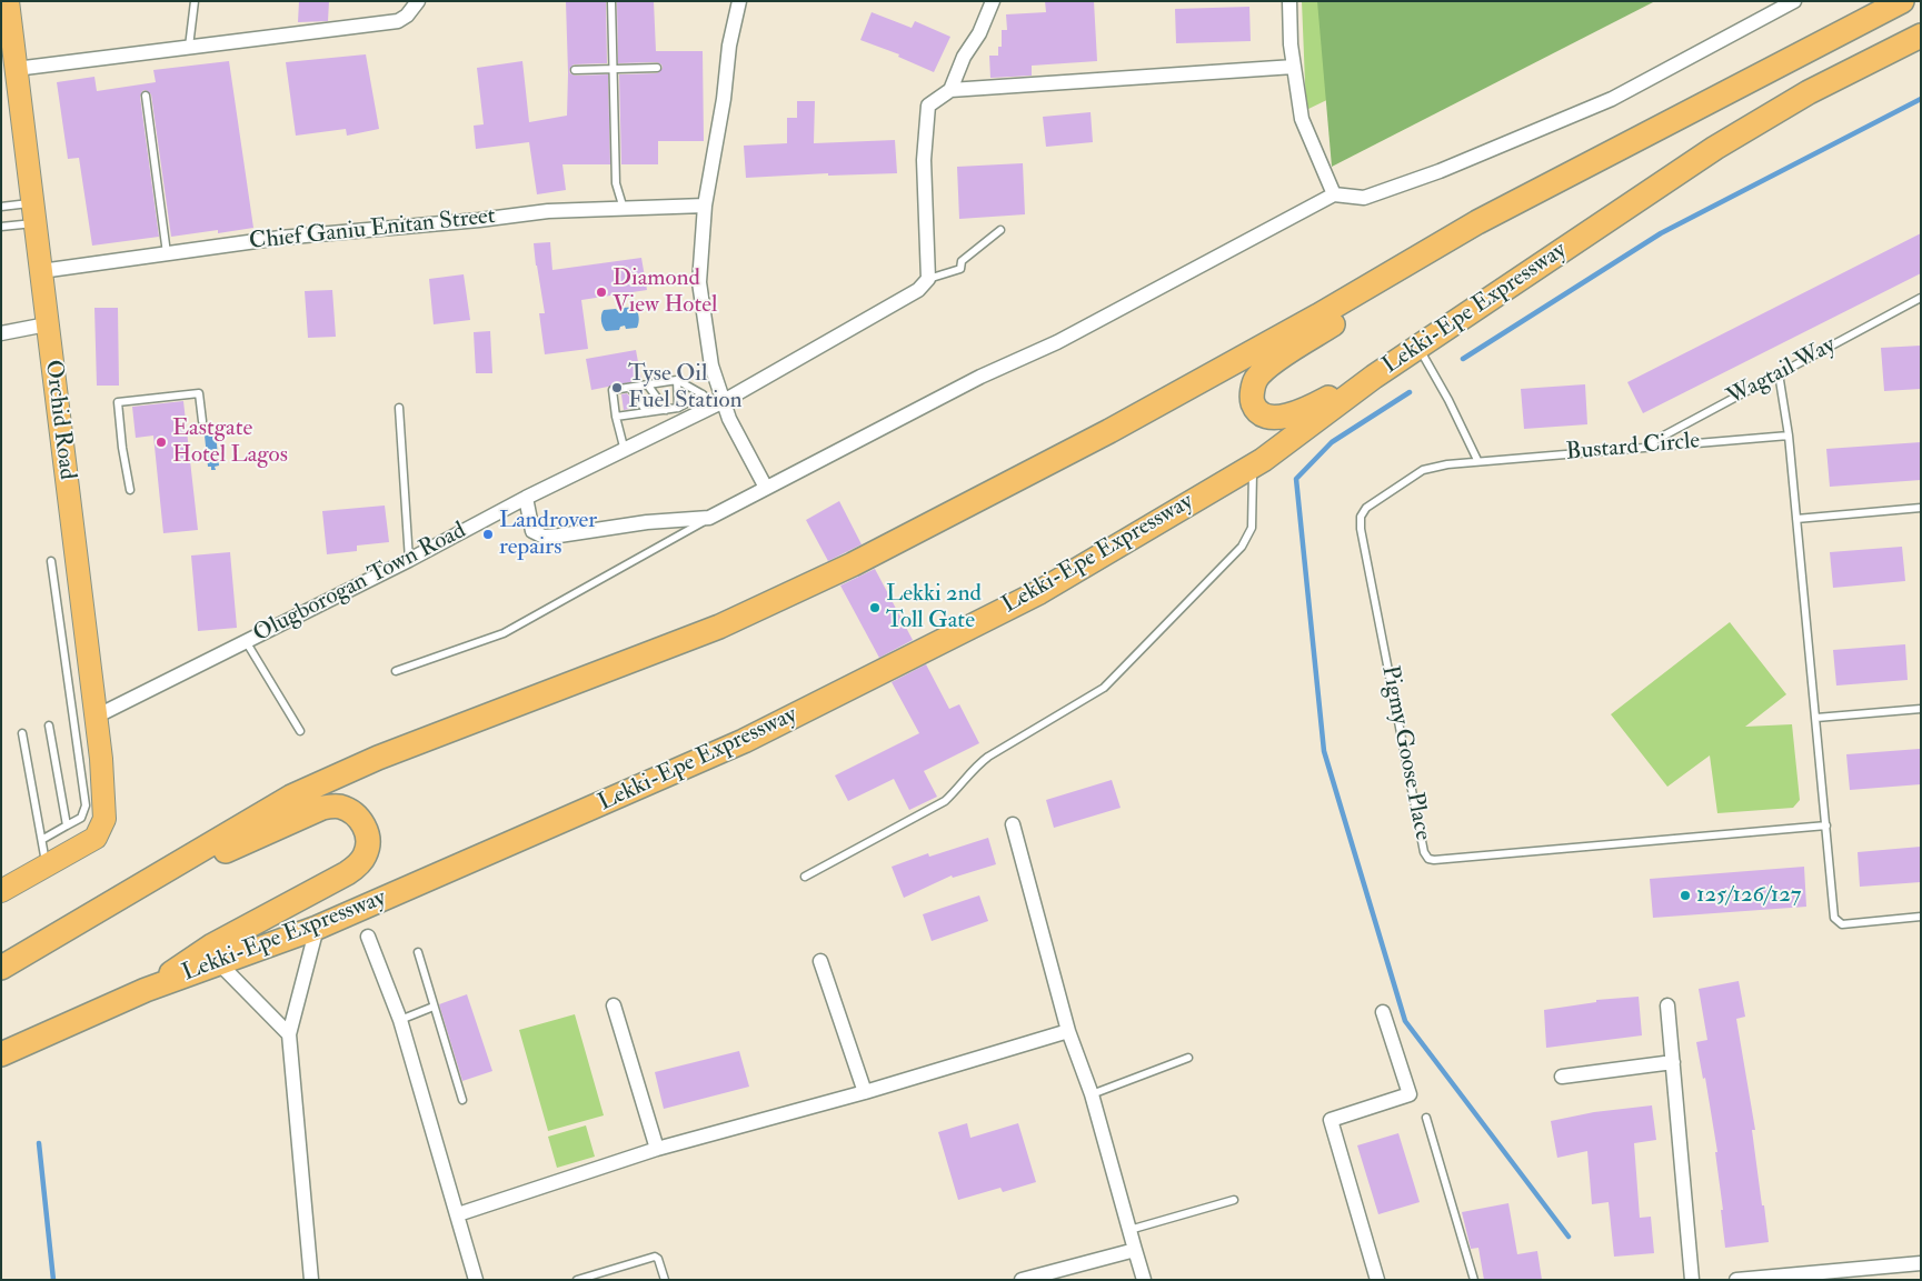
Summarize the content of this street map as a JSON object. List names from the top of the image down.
{
  "streets": {
    "highway": ["Lekki-Epe Expressway"],
    "main road": ["Orchid Road"],
    "street": ["Chief Ganiu Enitan Street", "Olugborogan Town Road"],
    "lane": ["Wagtail Way", "Bustard Circle", "Pigmy Goose Place"]
  },
  "crossings": [
    ["Chief Ganiu Enitan Street", "Orchid Road"],
    ["Wagtail Way", "Bustard Circle"],
    ["Orchid Road", "Olugborogan Town Road"],
    ["Bustard Circle", "Pigmy Goose Place"]
  ],
  "places": [
    "Diamond View Hotel",
    "Tyse Oil Fuel Station",
    "Eastgate Hotel Lagos",
    "Landrover repairs",
    "Lekki 2nd Toll Gate",
    "125/126/127"
  ]
}
